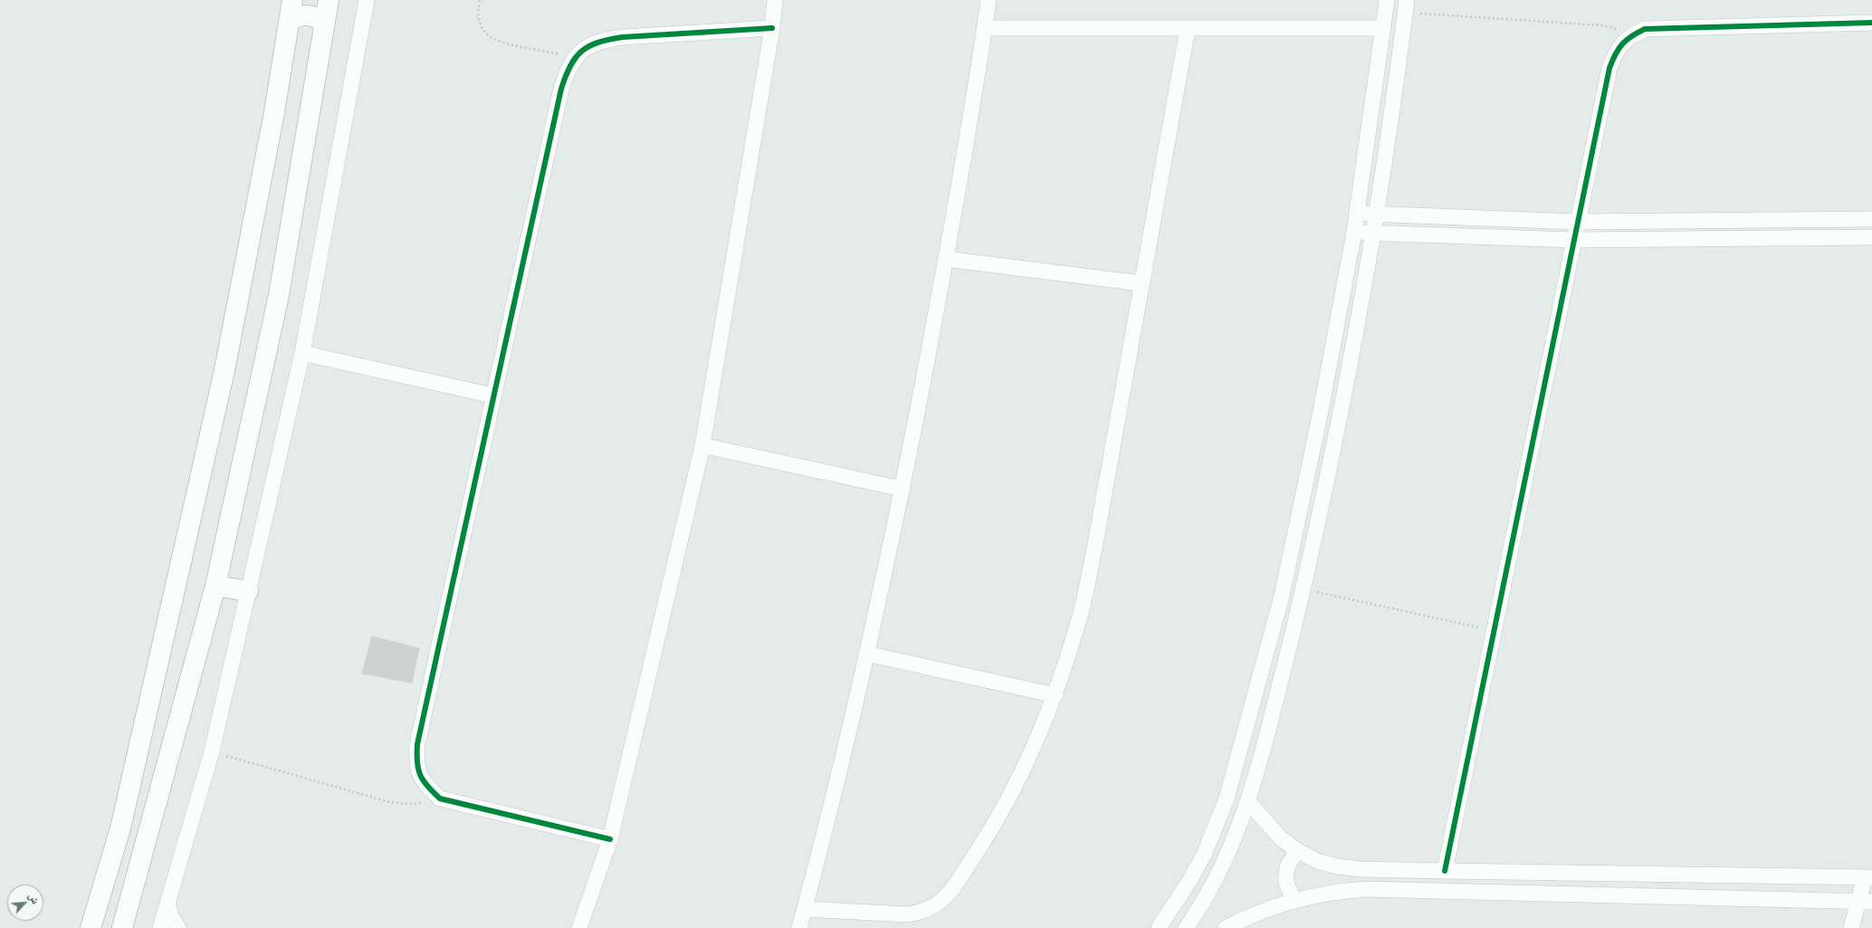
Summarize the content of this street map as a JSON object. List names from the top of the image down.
{
  "north": "top right"
}
